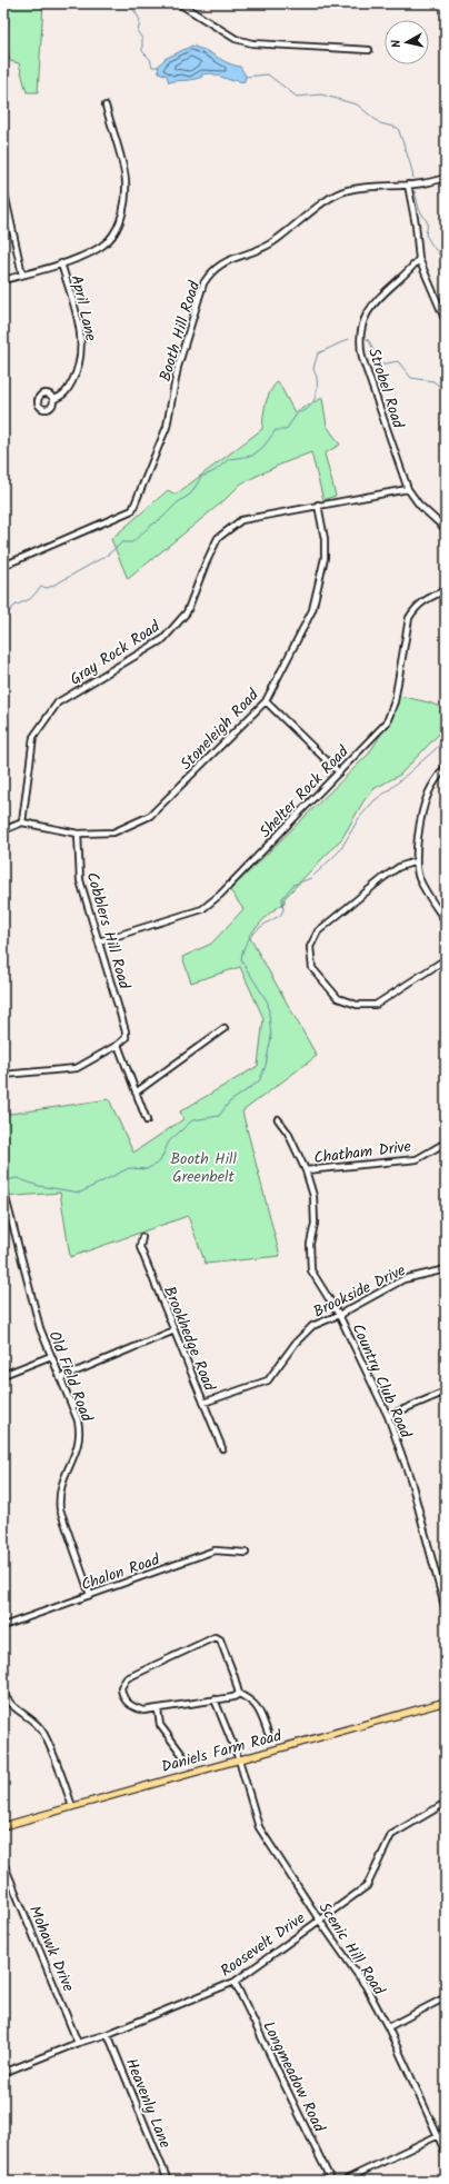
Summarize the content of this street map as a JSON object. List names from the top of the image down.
{
  "streets": {
    "main road": ["Daniels Farm Road"],
    "street": [
      "April Lane",
      "Booth Hill Road",
      "Strobel Road",
      "Gray Rock Road",
      "Stoneleigh Road",
      "Shelter Rock Road",
      "Cobblers Hill Road",
      "Chatham Drive",
      "Brookside Drive",
      "Brookhedge Road",
      "Old Field Road",
      "Country Club Road",
      "Chalon Road",
      "Roosevelt Drive",
      "Mohawk Drive",
      "Scenic Hill Road",
      "Longmeadow Road",
      "Heavenly Lane"
    ]
  },
  "crossings": [
    ["Strobel Road", "Gray Rock Road"],
    ["Gray Rock Road", "Stoneleigh Road"],
    ["Stoneleigh Road", "Cobblers Hill Road"],
    ["Shelter Rock Road", "Cobblers Hill Road"],
    ["Chatham Drive", "Country Club Road"],
    ["Brookside Drive", "Brookhedge Road"],
    ["Brookside Drive", "Country Club Road"],
    ["Old Field Road", "Chalon Road"],
    ["Daniels Farm Road", "Scenic Hill Road"],
    ["Roosevelt Drive", "Mohawk Drive"],
    ["Roosevelt Drive", "Scenic Hill Road"],
    ["Roosevelt Drive", "Longmeadow Road"],
    ["Roosevelt Drive", "Heavenly Lane"]
  ],
  "parks": ["Booth Hill Greenbelt"],
  "north": "left"
}
